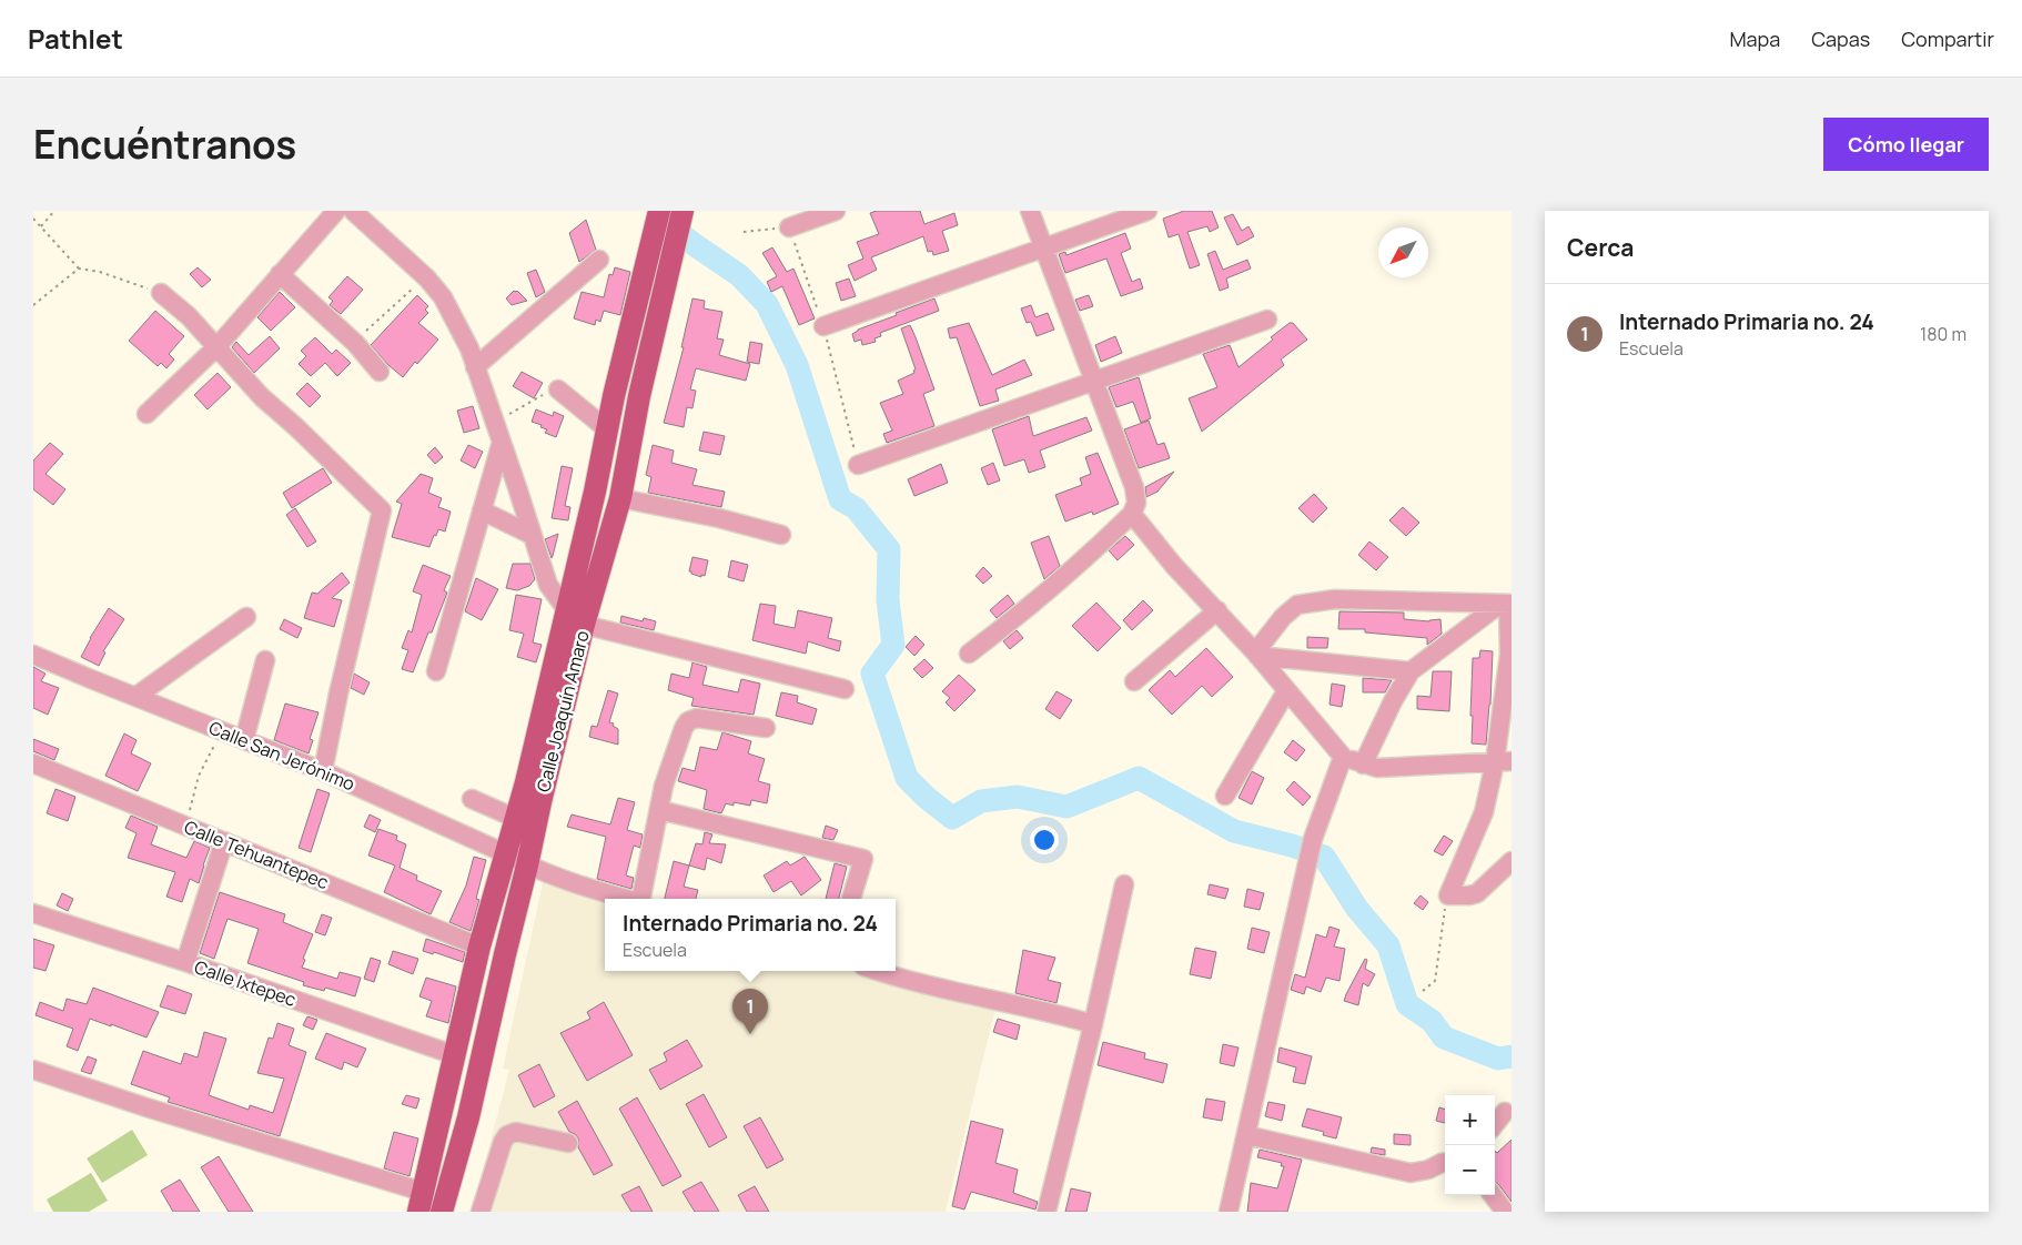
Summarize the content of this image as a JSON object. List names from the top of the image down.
{
  "streets": {
    "main road": ["Calle Joaquín Amaro"],
    "street": ["Calle San Jerónimo", "Calle Tehuantepec", "Calle Ixtepec"]
  },
  "crossings": [
    ["Calle Joaquín Amaro", "Calle San Jerónimo"],
    ["Calle Joaquín Amaro", "Calle Tehuantepec"],
    ["Calle Joaquín Amaro", "Calle Ixtepec"]
  ],
  "north": "bottom left",
  "page": {
    "header": "Pathlet",
    "nav": ["Mapa", "Capas", "Compartir"],
    "title": "Encuéntranos",
    "buttons": "Cómo llegar",
    "heading": "Cerca",
    "list": [
      {
        "mark": "1",
        "name": "Internado Primaria no. 24",
        "note": "Escuela",
        "value": "180 m"
      }
    ],
    "popup": ["Internado Primaria no. 24", "Escuela"],
    "pins": "1",
    "map_buttons": ["+", "−"]
  }
}
